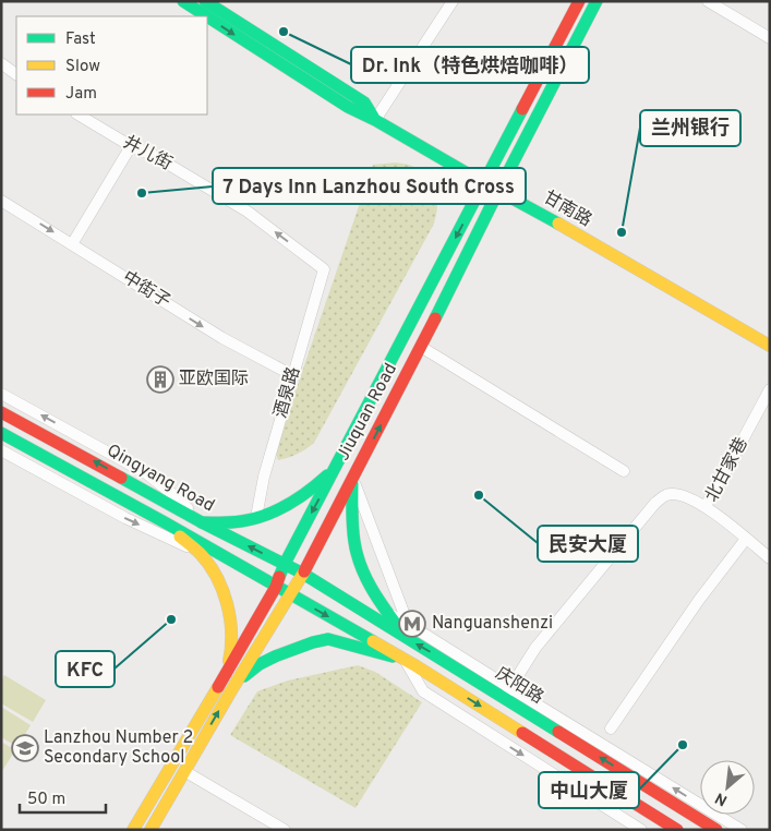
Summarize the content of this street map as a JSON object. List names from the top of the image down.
{
  "streets": {
    "main road": [
      "甘南路",
      "Jiuquan Road",
      "Qingyang Road",
      "庆阳路"
    ],
    "street": [
      "井儿街",
      "中街子",
      "酒泉路",
      "北甘家巷"
    ]
  },
  "crossings": [
    ["井儿街", "酒泉路"],
    ["甘南路", "Jiuquan Road"],
    ["中街子", "酒泉路"],
    ["Jiuquan Road", "Qingyang Road"],
    ["Jiuquan Road", "庆阳路"],
    ["Qingyang Road", "庆阳路"]
  ],
  "one_way": ["井儿街", "中街子"],
  "places": {
    "other": [
      "Dr. Ink（特色烘焙咖啡）",
      "7 Days Inn Lanzhou South Cross",
      "兰州银行",
      "民安大厦",
      "KFC",
      "中山大厦"
    ],
    "building": ["亚欧国际"],
    "metro station": ["Nanguanshenzi"],
    "school or university": ["Lanzhou Number 2 Secondary School"]
  },
  "legend": ["Fast", "Slow", "Jam"],
  "scale_bar": "50 m",
  "north": "bottom left"
}
